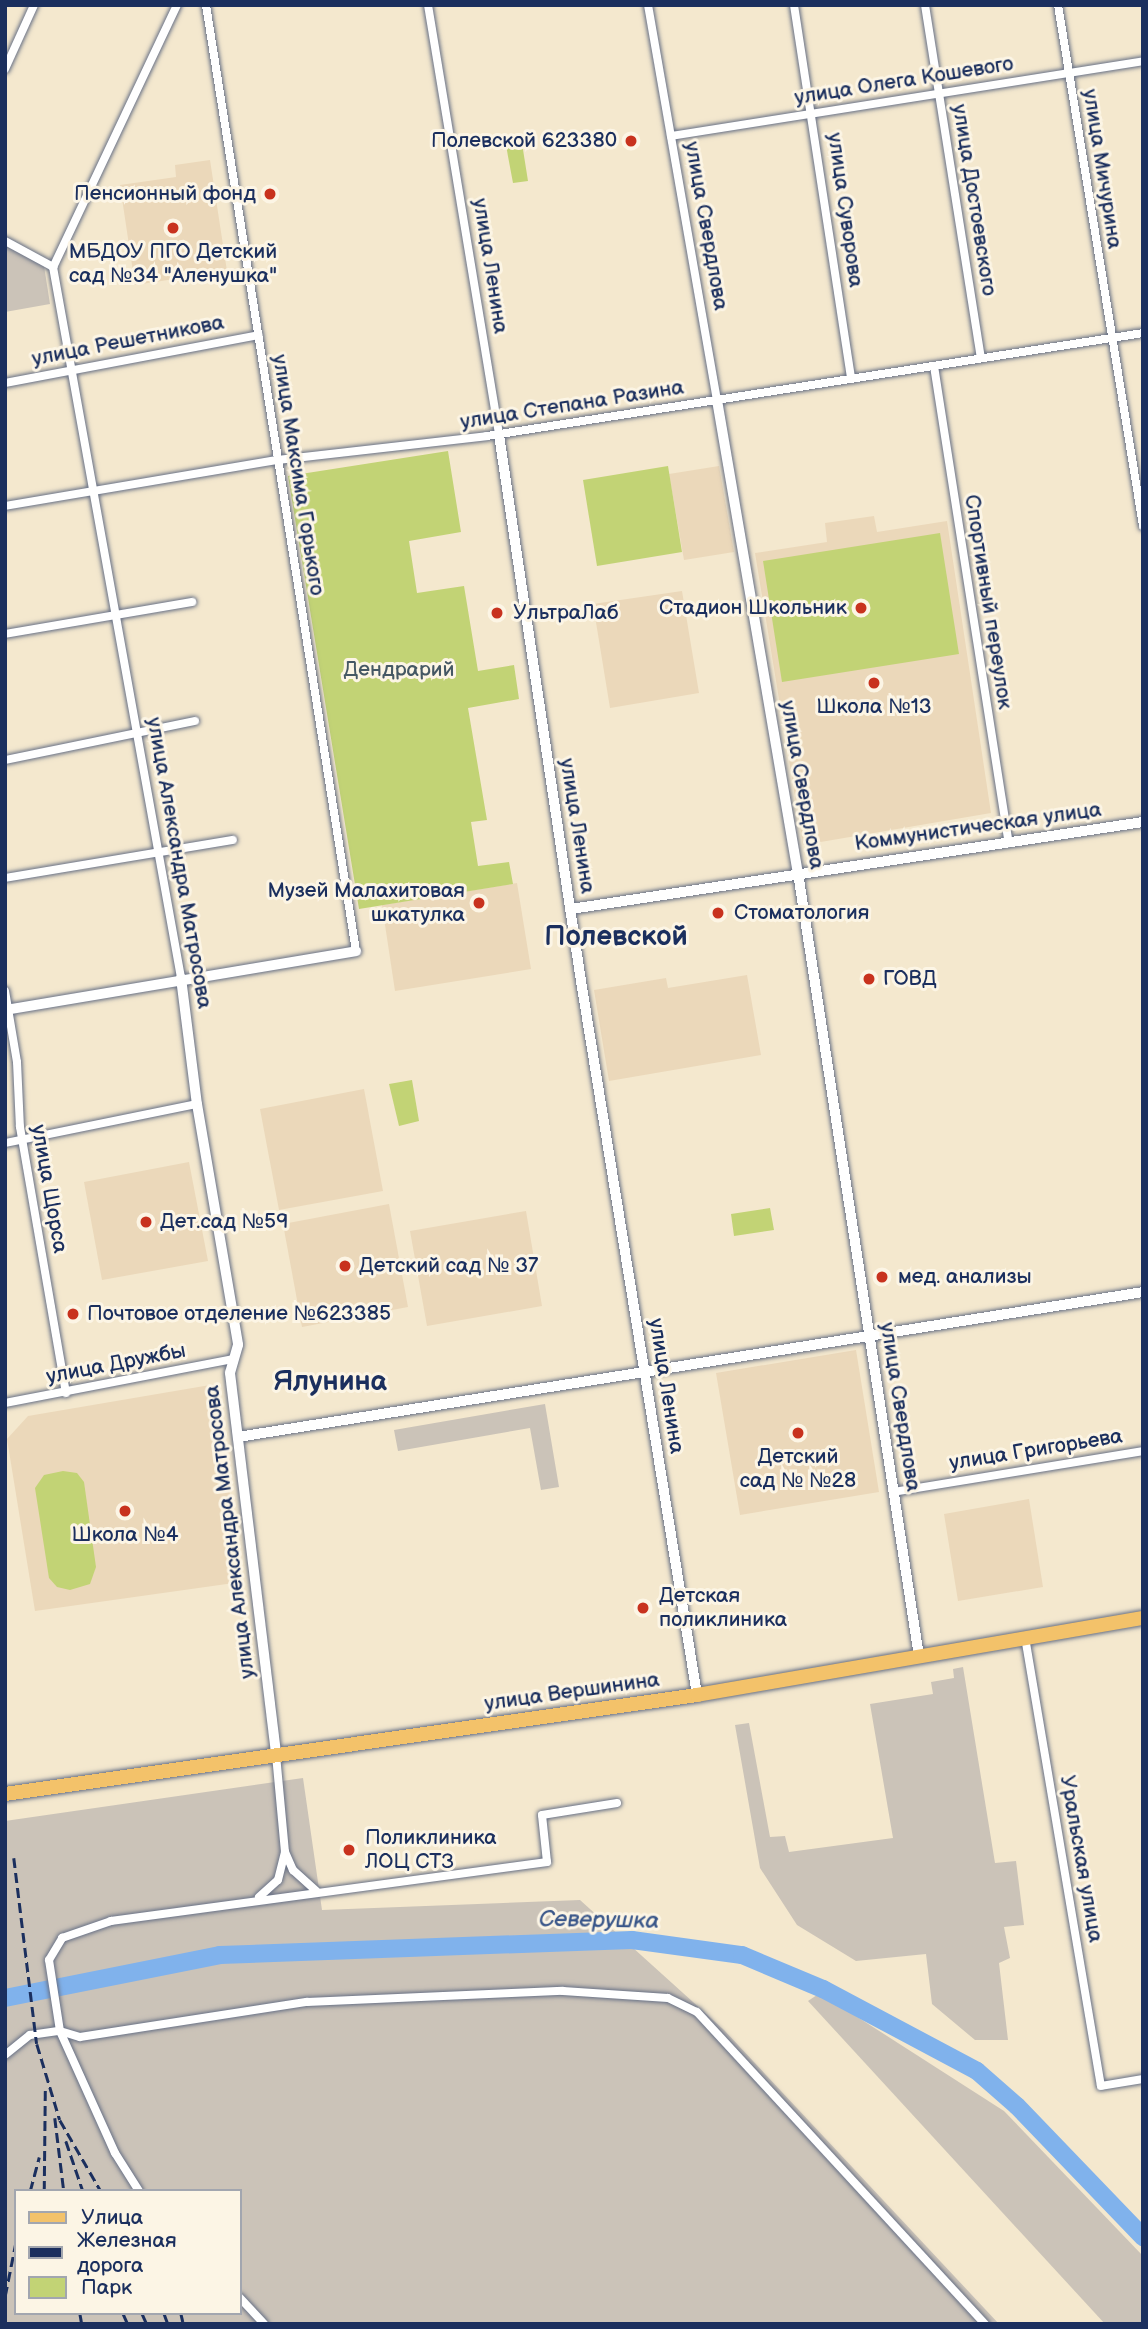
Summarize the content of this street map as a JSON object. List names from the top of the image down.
{
  "streets": {
    "main road": ["улица Вершинина"],
    "street": [
      "улица Олега Кошевого",
      "улица Мичурина",
      "улица Достоевского",
      "улица Суворова",
      "улица Свердлова",
      "улица Ленина",
      "улица Решетникова",
      "улица Степана Разина",
      "улица Максима Горького",
      "Спортивный переулок",
      "Коммунистическая улица",
      "улица Александра Матросова",
      "улица Щорса",
      "улица Дружбы",
      "улица Григорьева",
      "Уральская улица"
    ]
  },
  "crossings": [
    ["улица Олега Кошевого", "улица Мичурина"],
    ["улица Олега Кошевого", "улица Достоевского"],
    ["улица Олега Кошевого", "улица Суворова"],
    ["улица Олега Кошевого", "улица Свердлова"],
    ["улица Мичурина", "улица Степана Разина"],
    ["улица Достоевского", "улица Степана Разина"],
    ["улица Суворова", "улица Степана Разина"],
    ["улица Свердлова", "улица Степана Разина"],
    ["улица Свердлова", "Коммунистическая улица"],
    ["улица Свердлова", "улица Григорьева"],
    ["улица Свердлова", "улица Вершинина"],
    ["улица Ленина", "улица Степана Разина"],
    ["улица Ленина", "Коммунистическая улица"],
    ["улица Ленина", "улица Вершинина"],
    ["улица Решетникова", "улица Максима Горького"],
    ["улица Решетникова", "улица Александра Матросова"],
    ["улица Степана Разина", "улица Максима Горького"],
    ["улица Степана Разина", "Спортивный переулок"],
    ["улица Степана Разина", "улица Александра Матросова"],
    ["Спортивный переулок", "Коммунистическая улица"],
    ["улица Александра Матросова", "улица Дружбы"],
    ["улица Александра Матросова", "улица Вершинина"],
    ["улица Щорса", "улица Дружбы"],
    ["улица Вершинина", "Уральская улица"]
  ],
  "districts": ["Полевской", "Ялунина"],
  "water": ["Северушка"],
  "parks": ["Дендрарий"],
  "places": [
    "Полевской 623380",
    "Пенсионный фонд",
    "МБДОУ ПГО Детский сад №34 \"Аленушка\"",
    "Стадион Школьник",
    "УльтраЛаб",
    "Школа №13",
    "Музей Малахитовая шкатулка",
    "Стоматология",
    "ГОВД",
    "Дет.сад №59",
    "Детский сад № 37",
    "мед. анализы",
    "Почтовое отделение №623385",
    "Детский сад № №28",
    "Школа №4",
    "Детская поликлиника",
    "Поликлиника ЛОЦ СТЗ"
  ],
  "legend": ["Улица", "Железная дорога", "Парк"]
}
